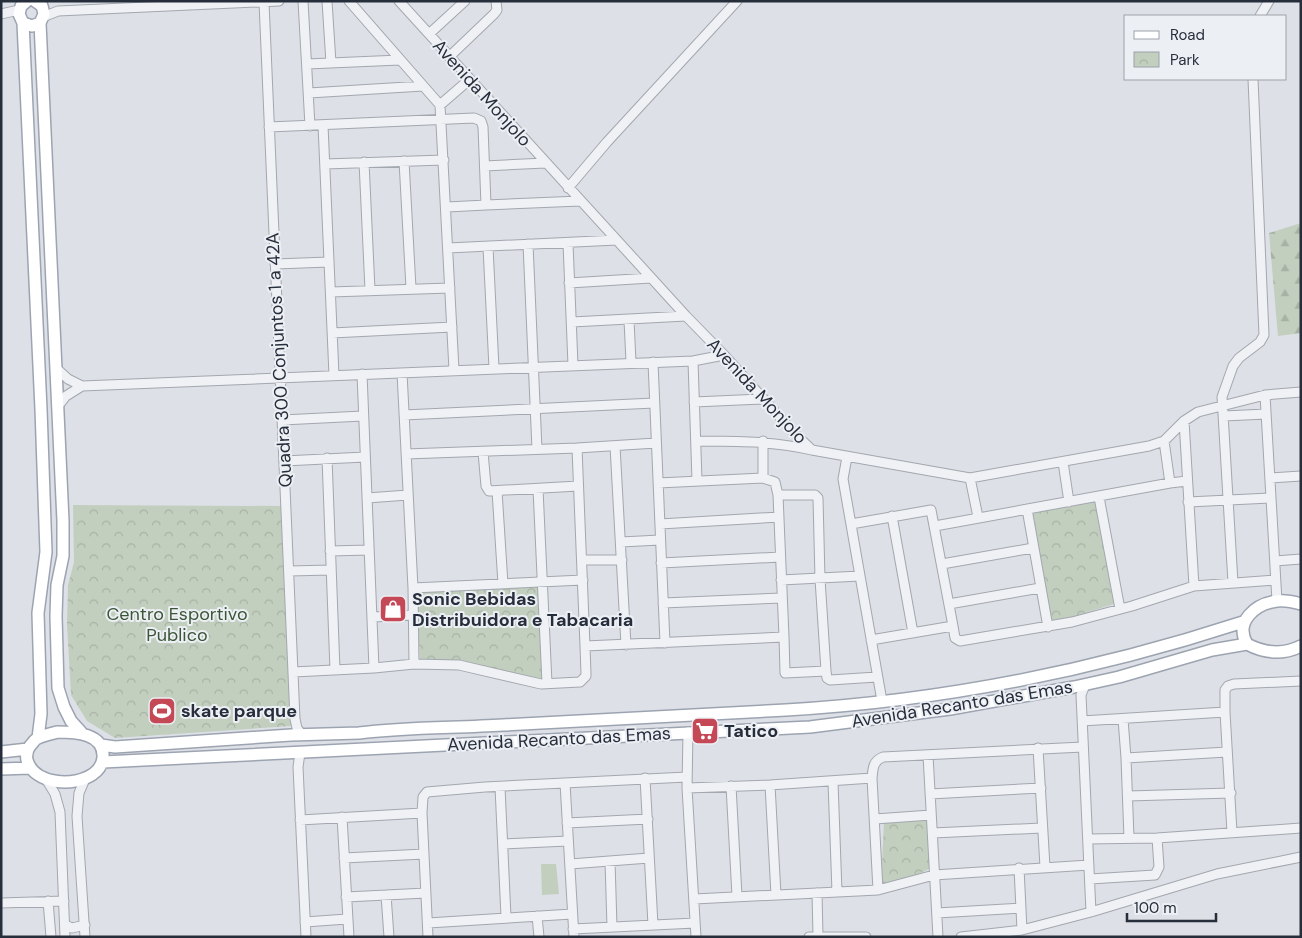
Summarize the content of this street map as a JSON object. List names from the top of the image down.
{
  "streets": {
    "main road": ["Avenida Recanto das Emas"],
    "street": ["Avenida Monjolo", "Quadra 300 Conjuntos 1 a 42A"]
  },
  "crossings": [
    ["Quadra 300 Conjuntos 1 a 42A", "Avenida Recanto das Emas"]
  ],
  "parks": ["Centro Esportivo Publico"],
  "places": {
    "shop": ["Sonic Bebidas Distribuidora e Tabacaria"],
    "sports": ["skate parque"],
    "supermarket": ["Tatico"]
  },
  "legend": ["Road", "Park"],
  "scale_bar": "100 m"
}
